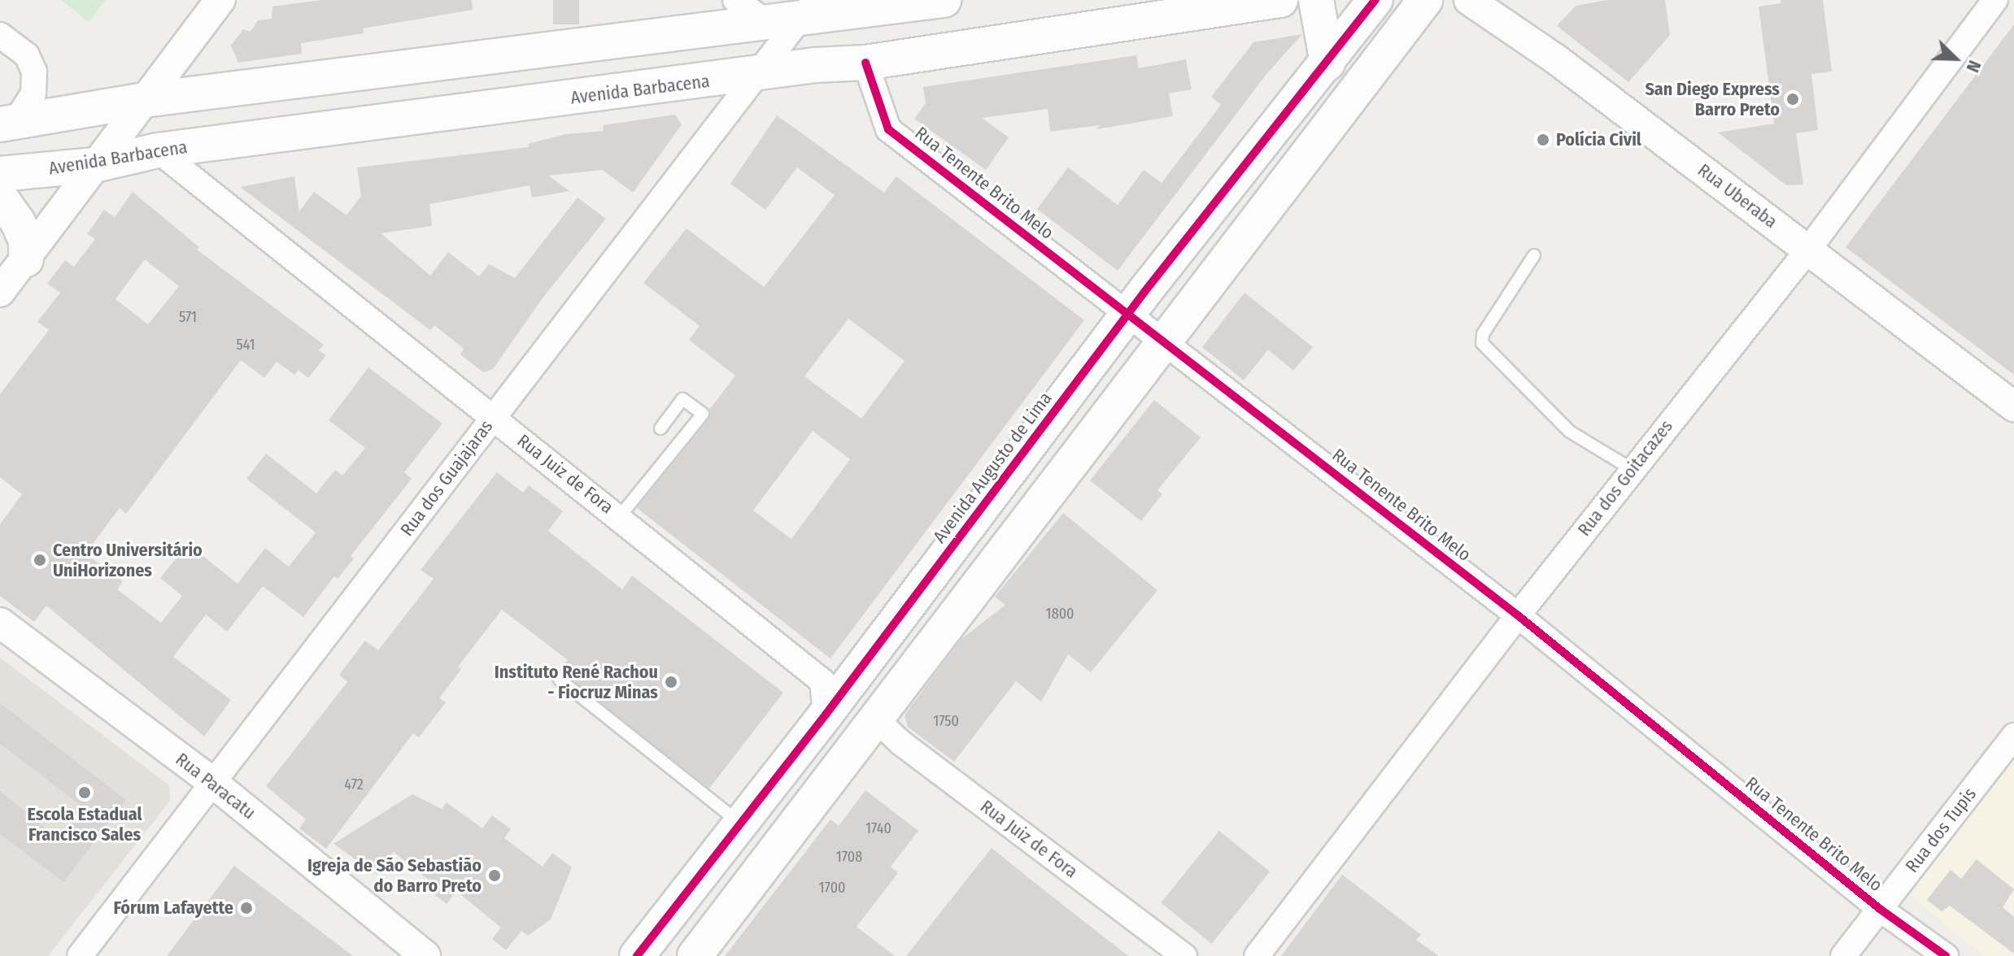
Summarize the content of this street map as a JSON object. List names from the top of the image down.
{
  "streets": {
    "main road": ["Avenida Barbacena", "Avenida Augusto de Lima"],
    "street": [
      "Rua Tenente Brito Melo",
      "Rua Uberaba",
      "Rua Juiz de Fora",
      "Rua dos Guajajaras",
      "Rua dos Goitacazes",
      "Rua Paracatu",
      "Rua dos Tupis"
    ]
  },
  "crossings": [
    ["Avenida Barbacena", "Rua Tenente Brito Melo"],
    ["Avenida Barbacena", "Rua Juiz de Fora"],
    ["Avenida Barbacena", "Rua dos Guajajaras"],
    ["Rua Tenente Brito Melo", "Avenida Augusto de Lima"],
    ["Rua Tenente Brito Melo", "Rua dos Goitacazes"],
    ["Rua Tenente Brito Melo", "Rua dos Tupis"],
    ["Rua Uberaba", "Rua dos Goitacazes"],
    ["Avenida Augusto de Lima", "Rua Juiz de Fora"],
    ["Rua Juiz de Fora", "Rua dos Guajajaras"],
    ["Rua dos Guajajaras", "Rua Paracatu"]
  ],
  "places": [
    "San Diego Express Barro Preto",
    "Polícia Civil",
    "Centro Universitário UniHorizones",
    "Instituto René Rachou - Fiocruz Minas",
    "Escola Estadual Francisco Sales",
    "Igreja de São Sebastião do Barro Preto",
    "Fórum Lafayette"
  ],
  "house_numbers": [
    "571",
    "541",
    "1800",
    "1750",
    "472",
    "1740",
    "1708",
    "1700"
  ],
  "north": "bottom right"
}
